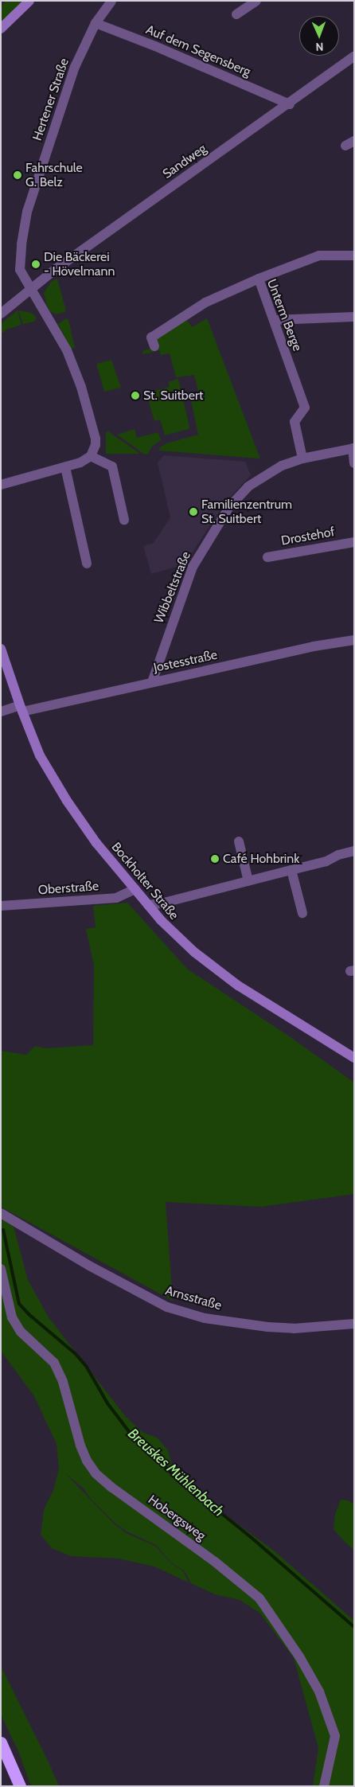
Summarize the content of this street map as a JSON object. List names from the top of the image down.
{
  "streets": {
    "street": [
      "Auf dem Segensberg",
      "Hertener Straße",
      "Sandweg",
      "Unterm Berge",
      "Drostehof",
      "Wibbeltstraße",
      "Jostesstraße",
      "Bockholter Straße",
      "Oberstraße",
      "Arnsstraße",
      "Hobergsweg"
    ]
  },
  "crossings": [
    ["Auf dem Segensberg", "Hertener Straße"],
    ["Auf dem Segensberg", "Sandweg"],
    ["Hertener Straße", "Sandweg"],
    ["Unterm Berge", "Wibbeltstraße"],
    ["Wibbeltstraße", "Jostesstraße"],
    ["Jostesstraße", "Bockholter Straße"],
    ["Bockholter Straße", "Oberstraße"]
  ],
  "water": ["Breuskes Mühlenbach"],
  "places": [
    "Fahrschule G. Belz",
    "Die Bäckerei - Hövelmann",
    "St. Suitbert",
    "Familienzentrum St. Suitbert",
    "Café Hohbrink"
  ],
  "north": "bottom"
}
